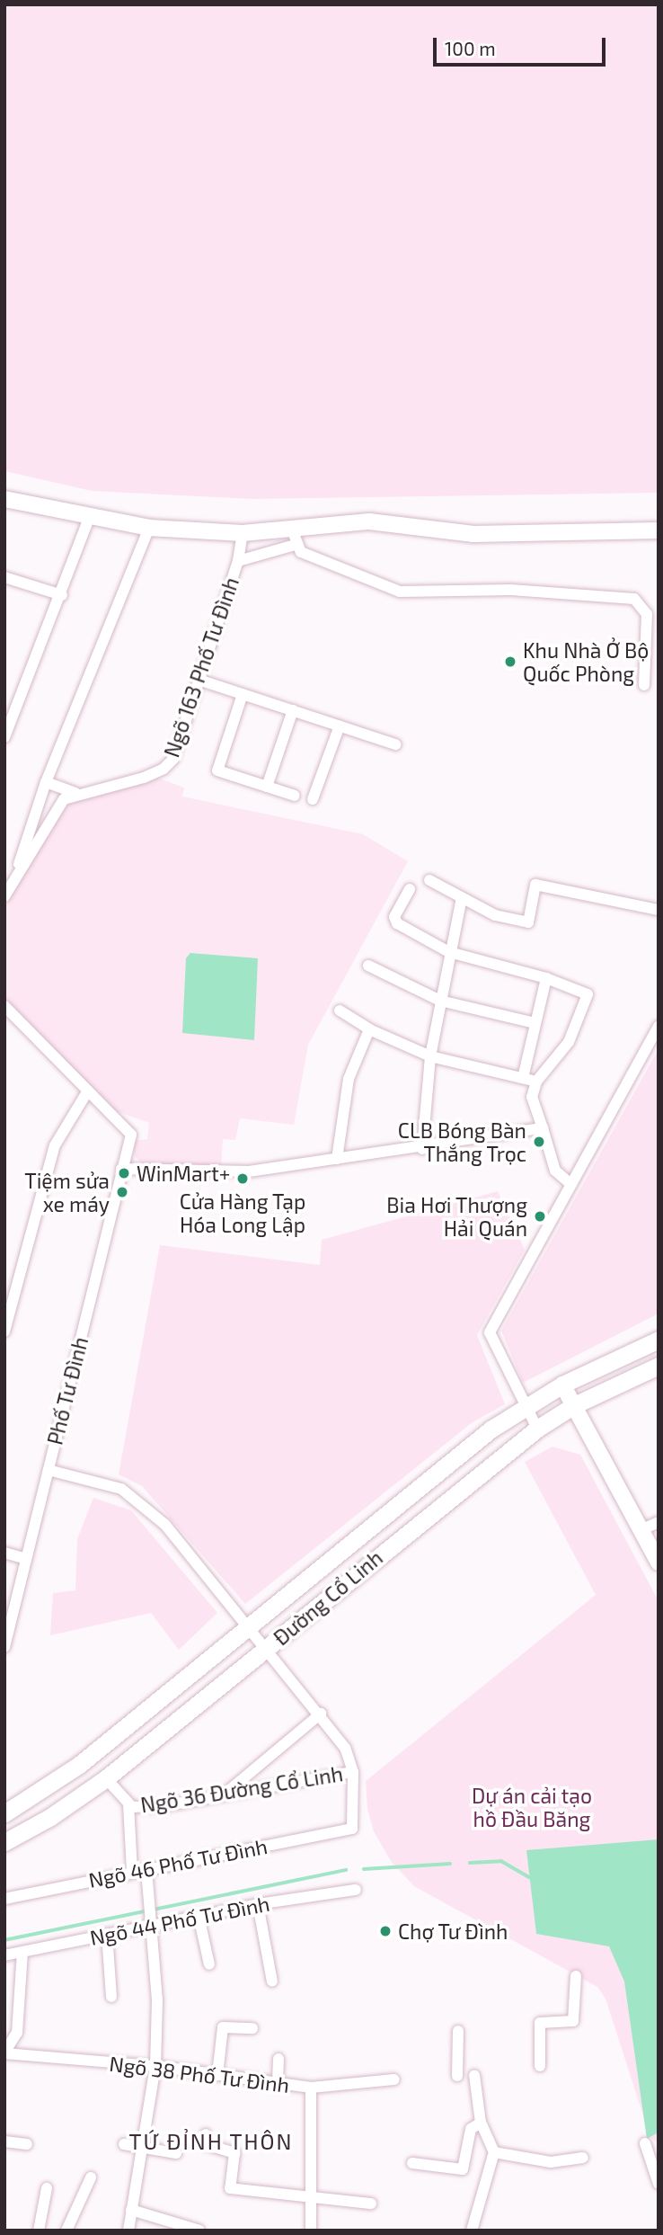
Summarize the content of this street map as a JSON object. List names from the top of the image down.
{
  "streets": {
    "main road": ["Đường Cổ Linh"],
    "street": [
      "Ngõ 163 Phố Tư Đình",
      "Phố Tư Đình",
      "Ngõ 36 Đường Cổ Linh",
      "Ngõ 46 Phố Tư Đình",
      "Ngõ 44 Phố Tư Đình",
      "Ngõ 38 Phố Tư Đình"
    ]
  },
  "crossings": [
    ["Đường Cổ Linh", "Ngõ 36 Đường Cổ Linh"],
    ["Ngõ 36 Đường Cổ Linh", "Ngõ 46 Phố Tư Đình"]
  ],
  "districts": ["TỨ ĐỈNH THÔN"],
  "parks": ["Dự án cải tạo hồ Đầu Băng"],
  "places": [
    "Khu Nhà Ở Bộ Quốc Phòng",
    "CLB Bóng Bàn Thắng Trọc",
    "WinMart+",
    "Cửa Hàng Tạp Hóa Long Lập",
    "Tiệm sửa xe máy",
    "Bia Hơi Thượng Hải Quán",
    "Chợ Tư Đình"
  ],
  "scale_bar": "100 m"
}
